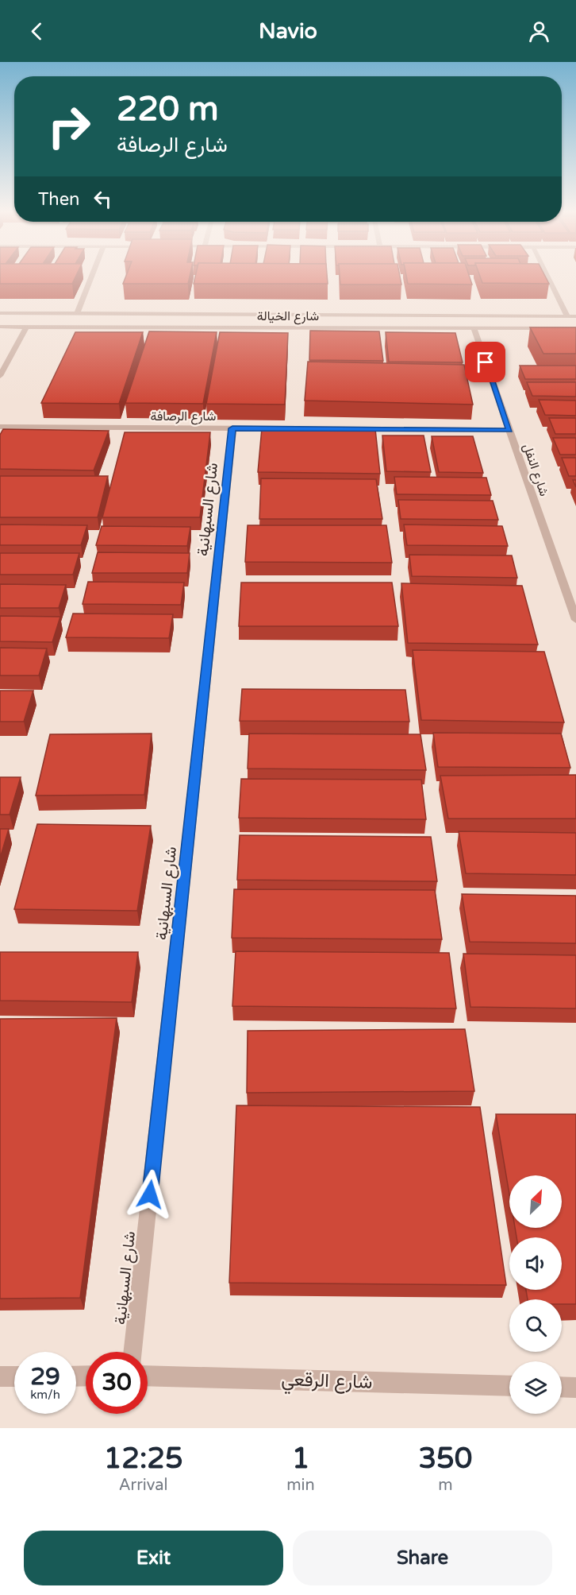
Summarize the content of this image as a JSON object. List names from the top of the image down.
{
  "streets": {
    "street": [
      "شارع الخيالة",
      "شارع الرصافة",
      "شارع النفل",
      "شارع السبهانية",
      "شارع الرقعي"
    ]
  },
  "crossings": [
    ["شارع الخيالة", "شارع النفل"],
    ["شارع الرصافة", "شارع النفل"],
    ["شارع الرصافة", "شارع السبهانية"]
  ],
  "north": "top right",
  "page": {
    "header": "Navio",
    "turn": ["220 m", "شارع الرصافة"],
    "then": "Then",
    "speed": "29 km/h",
    "limit": "30",
    "eta": [
      "12:25",
      "Arrival",
      "1",
      "min",
      "350",
      "m"
    ],
    "buttons": ["Exit", "Share"]
  }
}
